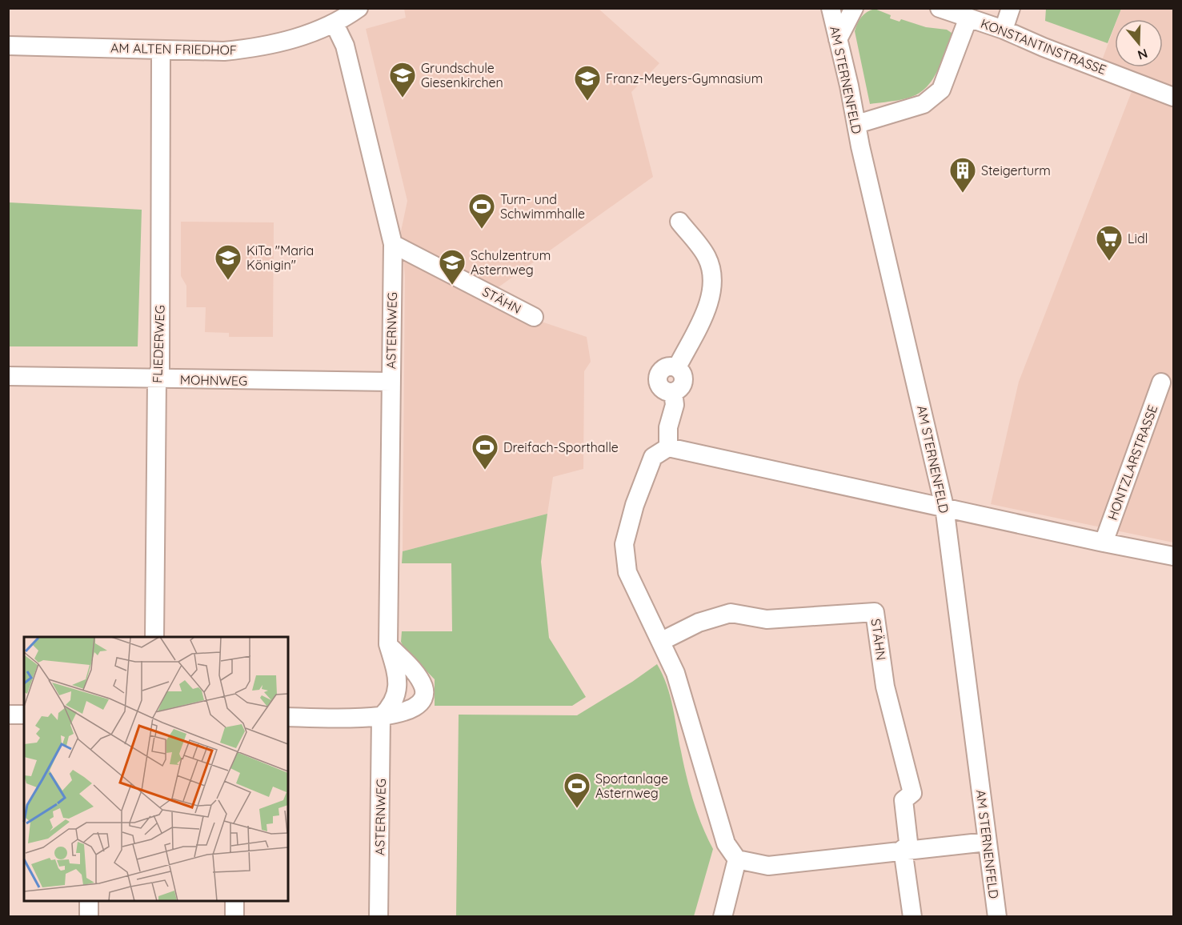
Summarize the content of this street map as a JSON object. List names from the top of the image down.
{
  "streets": {
    "street": [
      "KONSTANTINSTRASSE",
      "AM ALTEN FRIEDHOF",
      "AM STERNENFELD",
      "STÄHN",
      "ASTERNWEG",
      "FLIEDERWEG",
      "MOHNWEG",
      "HONTZLARSTRASSE"
    ]
  },
  "crossings": [
    ["AM ALTEN FRIEDHOF", "ASTERNWEG"],
    ["AM ALTEN FRIEDHOF", "FLIEDERWEG"],
    ["STÄHN", "ASTERNWEG"],
    ["ASTERNWEG", "MOHNWEG"],
    ["FLIEDERWEG", "MOHNWEG"]
  ],
  "places": {
    "school or university": [
      "Grundschule Giesenkirchen",
      "Franz-Meyers-Gymnasium",
      "KiTa \"Maria Königin\"",
      "Schulzentrum Asternweg"
    ],
    "building": ["Steigerturm"],
    "sports": ["Turn- und Schwimmhalle", "Dreifach-Sporthalle", "Sportanlage Asternweg"],
    "supermarket": ["Lidl"]
  },
  "north": "bottom"
}
